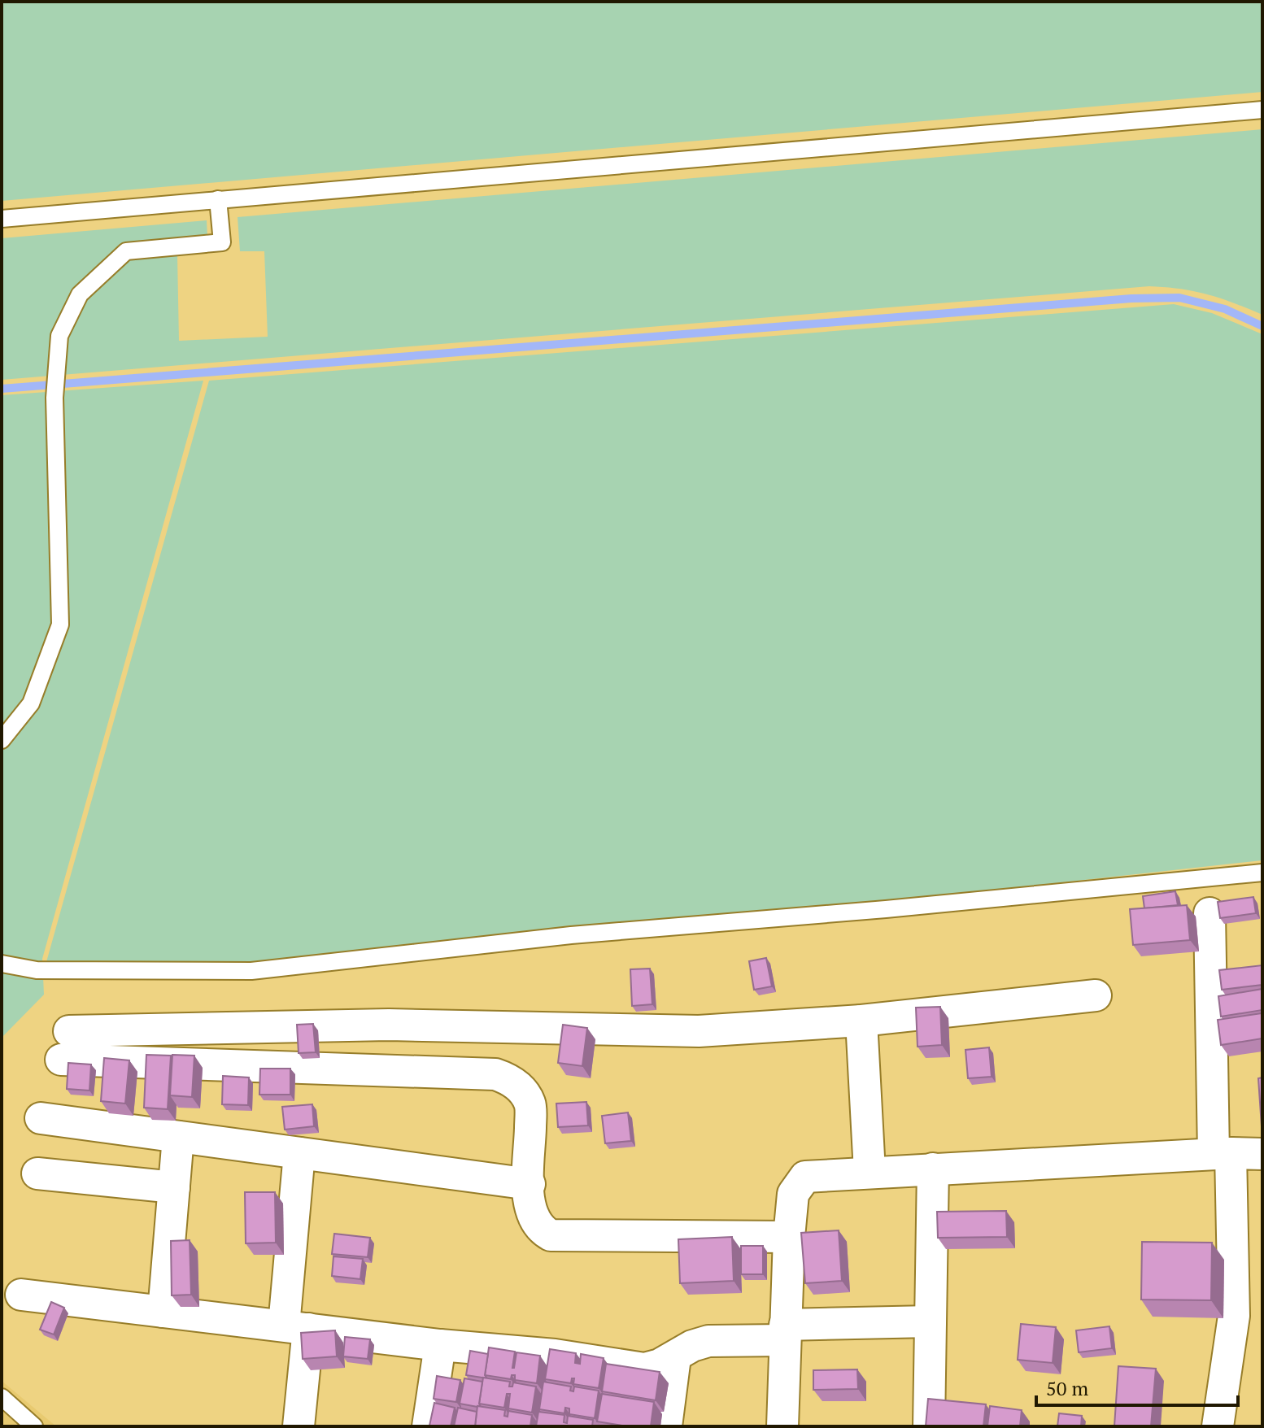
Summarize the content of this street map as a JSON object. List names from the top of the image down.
{
  "scale_bar": "50 m"
}
